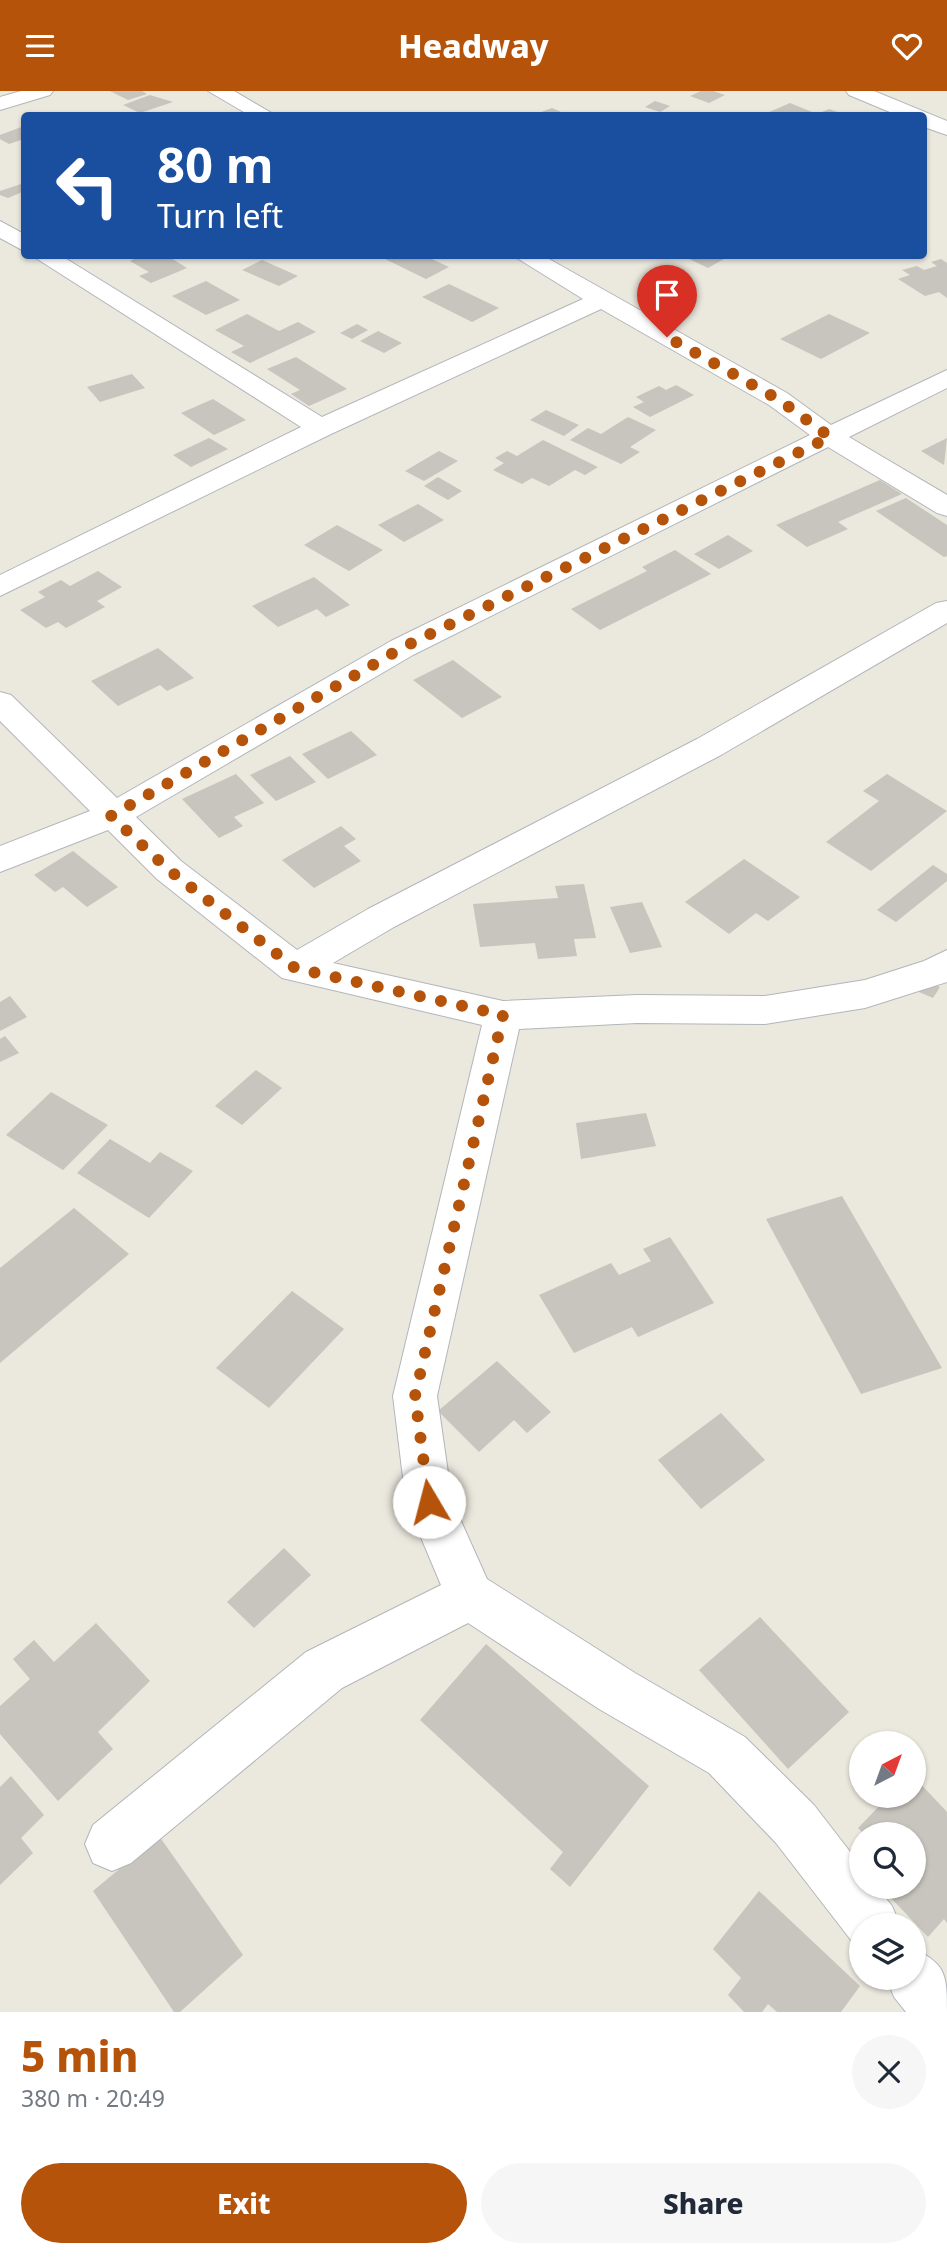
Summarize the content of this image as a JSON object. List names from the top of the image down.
{
  "north": "top right",
  "page": {
    "header": "Headway",
    "turn": ["80 m", "Turn left"],
    "heading": ["5 min", "380 m · 20:49"],
    "buttons": ["Exit", "Share"]
  }
}
